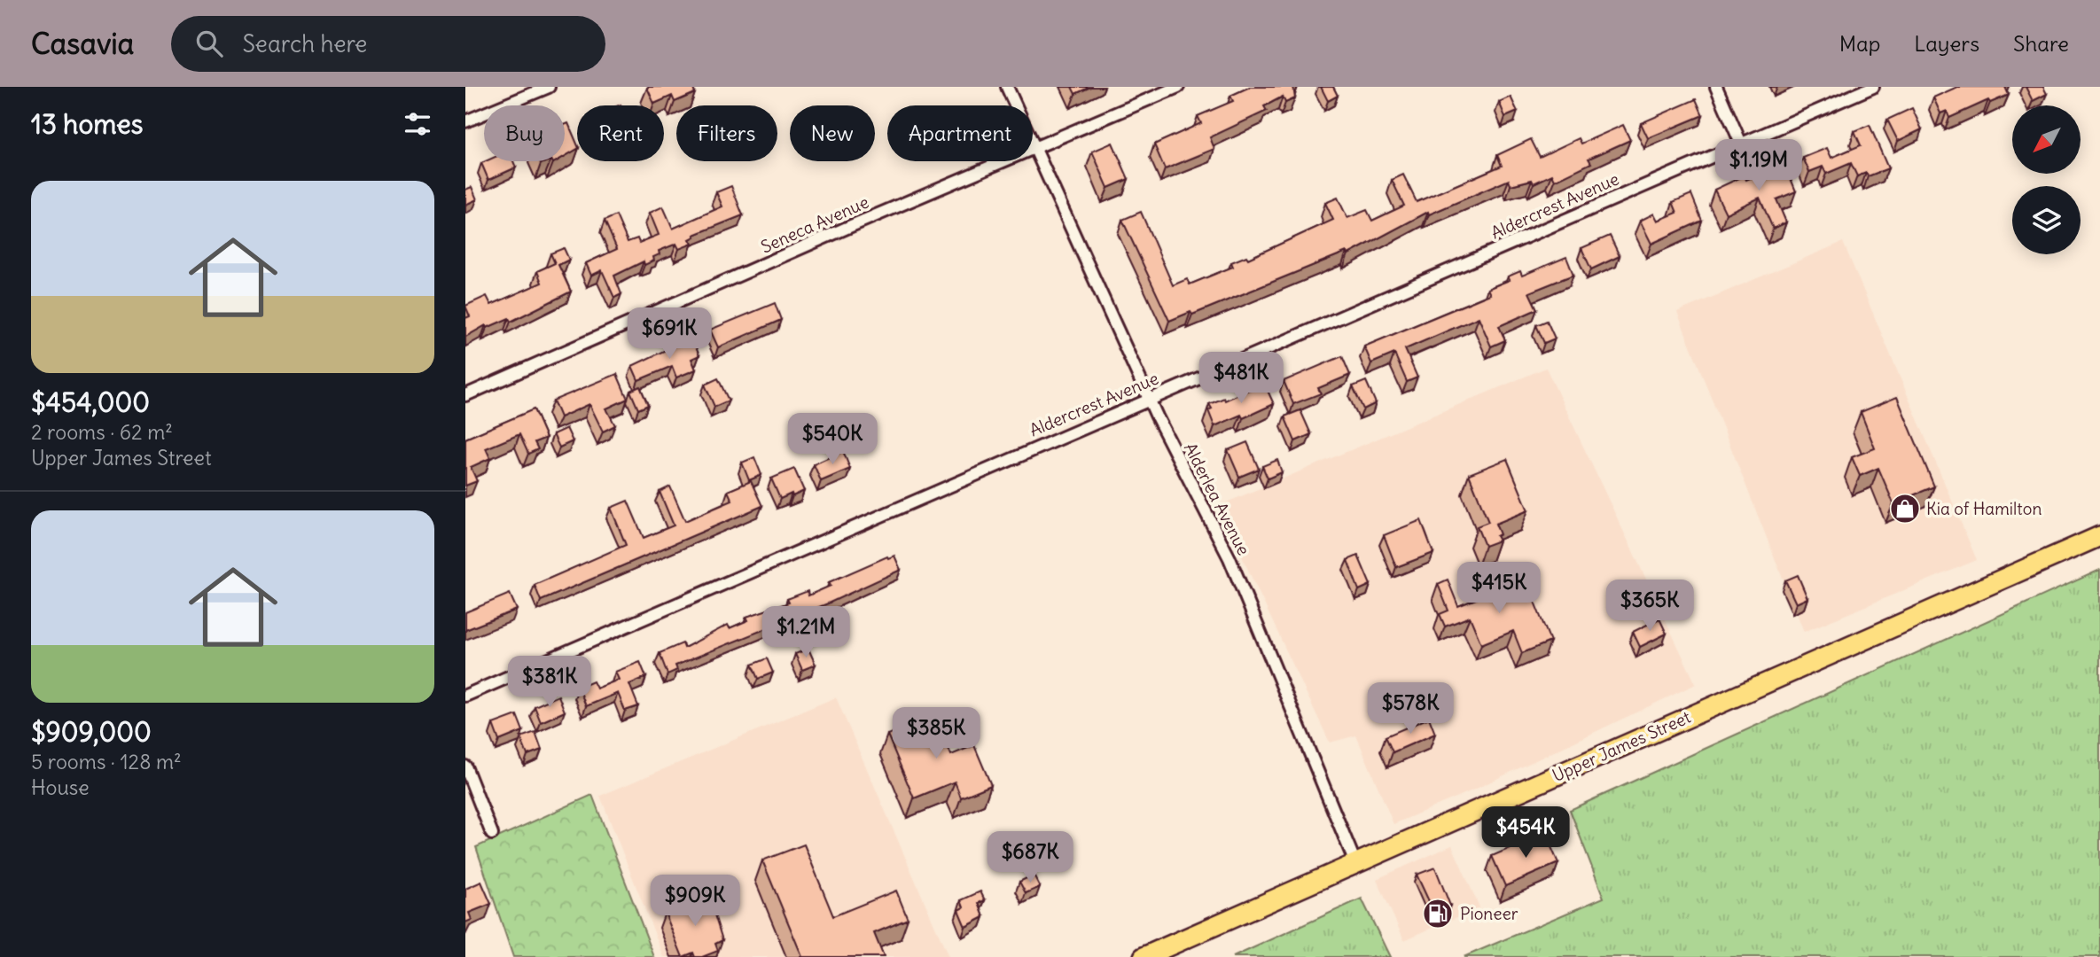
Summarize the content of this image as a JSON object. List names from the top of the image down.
{
  "streets": {
    "main road": ["Upper James Street"],
    "street": ["Aldercrest Avenue", "Seneca Avenue", "Alderlea Avenue"]
  },
  "crossings": [
    ["Aldercrest Avenue", "Alderlea Avenue"],
    ["Seneca Avenue", "Alderlea Avenue"],
    ["Alderlea Avenue", "Upper James Street"]
  ],
  "places": {
    "shop": ["Kia of Hamilton"],
    "fuel station": ["Pioneer"]
  },
  "north": "bottom left",
  "page": {
    "header": "Casavia",
    "search": "Search here",
    "nav": ["Map", "Layers", "Share"],
    "heading": "13 homes",
    "chip": [
      "Buy",
      "Rent",
      "Filters",
      "New",
      "Apartment"
    ],
    "price": [
      "$1.19M",
      "$691K",
      "$481K",
      "$540K",
      "$415K",
      "$365K",
      "$1.21M",
      "$381K",
      "$578K",
      "$385K",
      "$454K",
      "$687K",
      "$909K"
    ],
    "list": [
      {
        "name": "$454,000",
        "note": "2 rooms · 62 m² · Upper James Street"
      },
      {
        "name": "$909,000",
        "note": "5 rooms · 128 m² · House"
      }
    ]
  }
}
